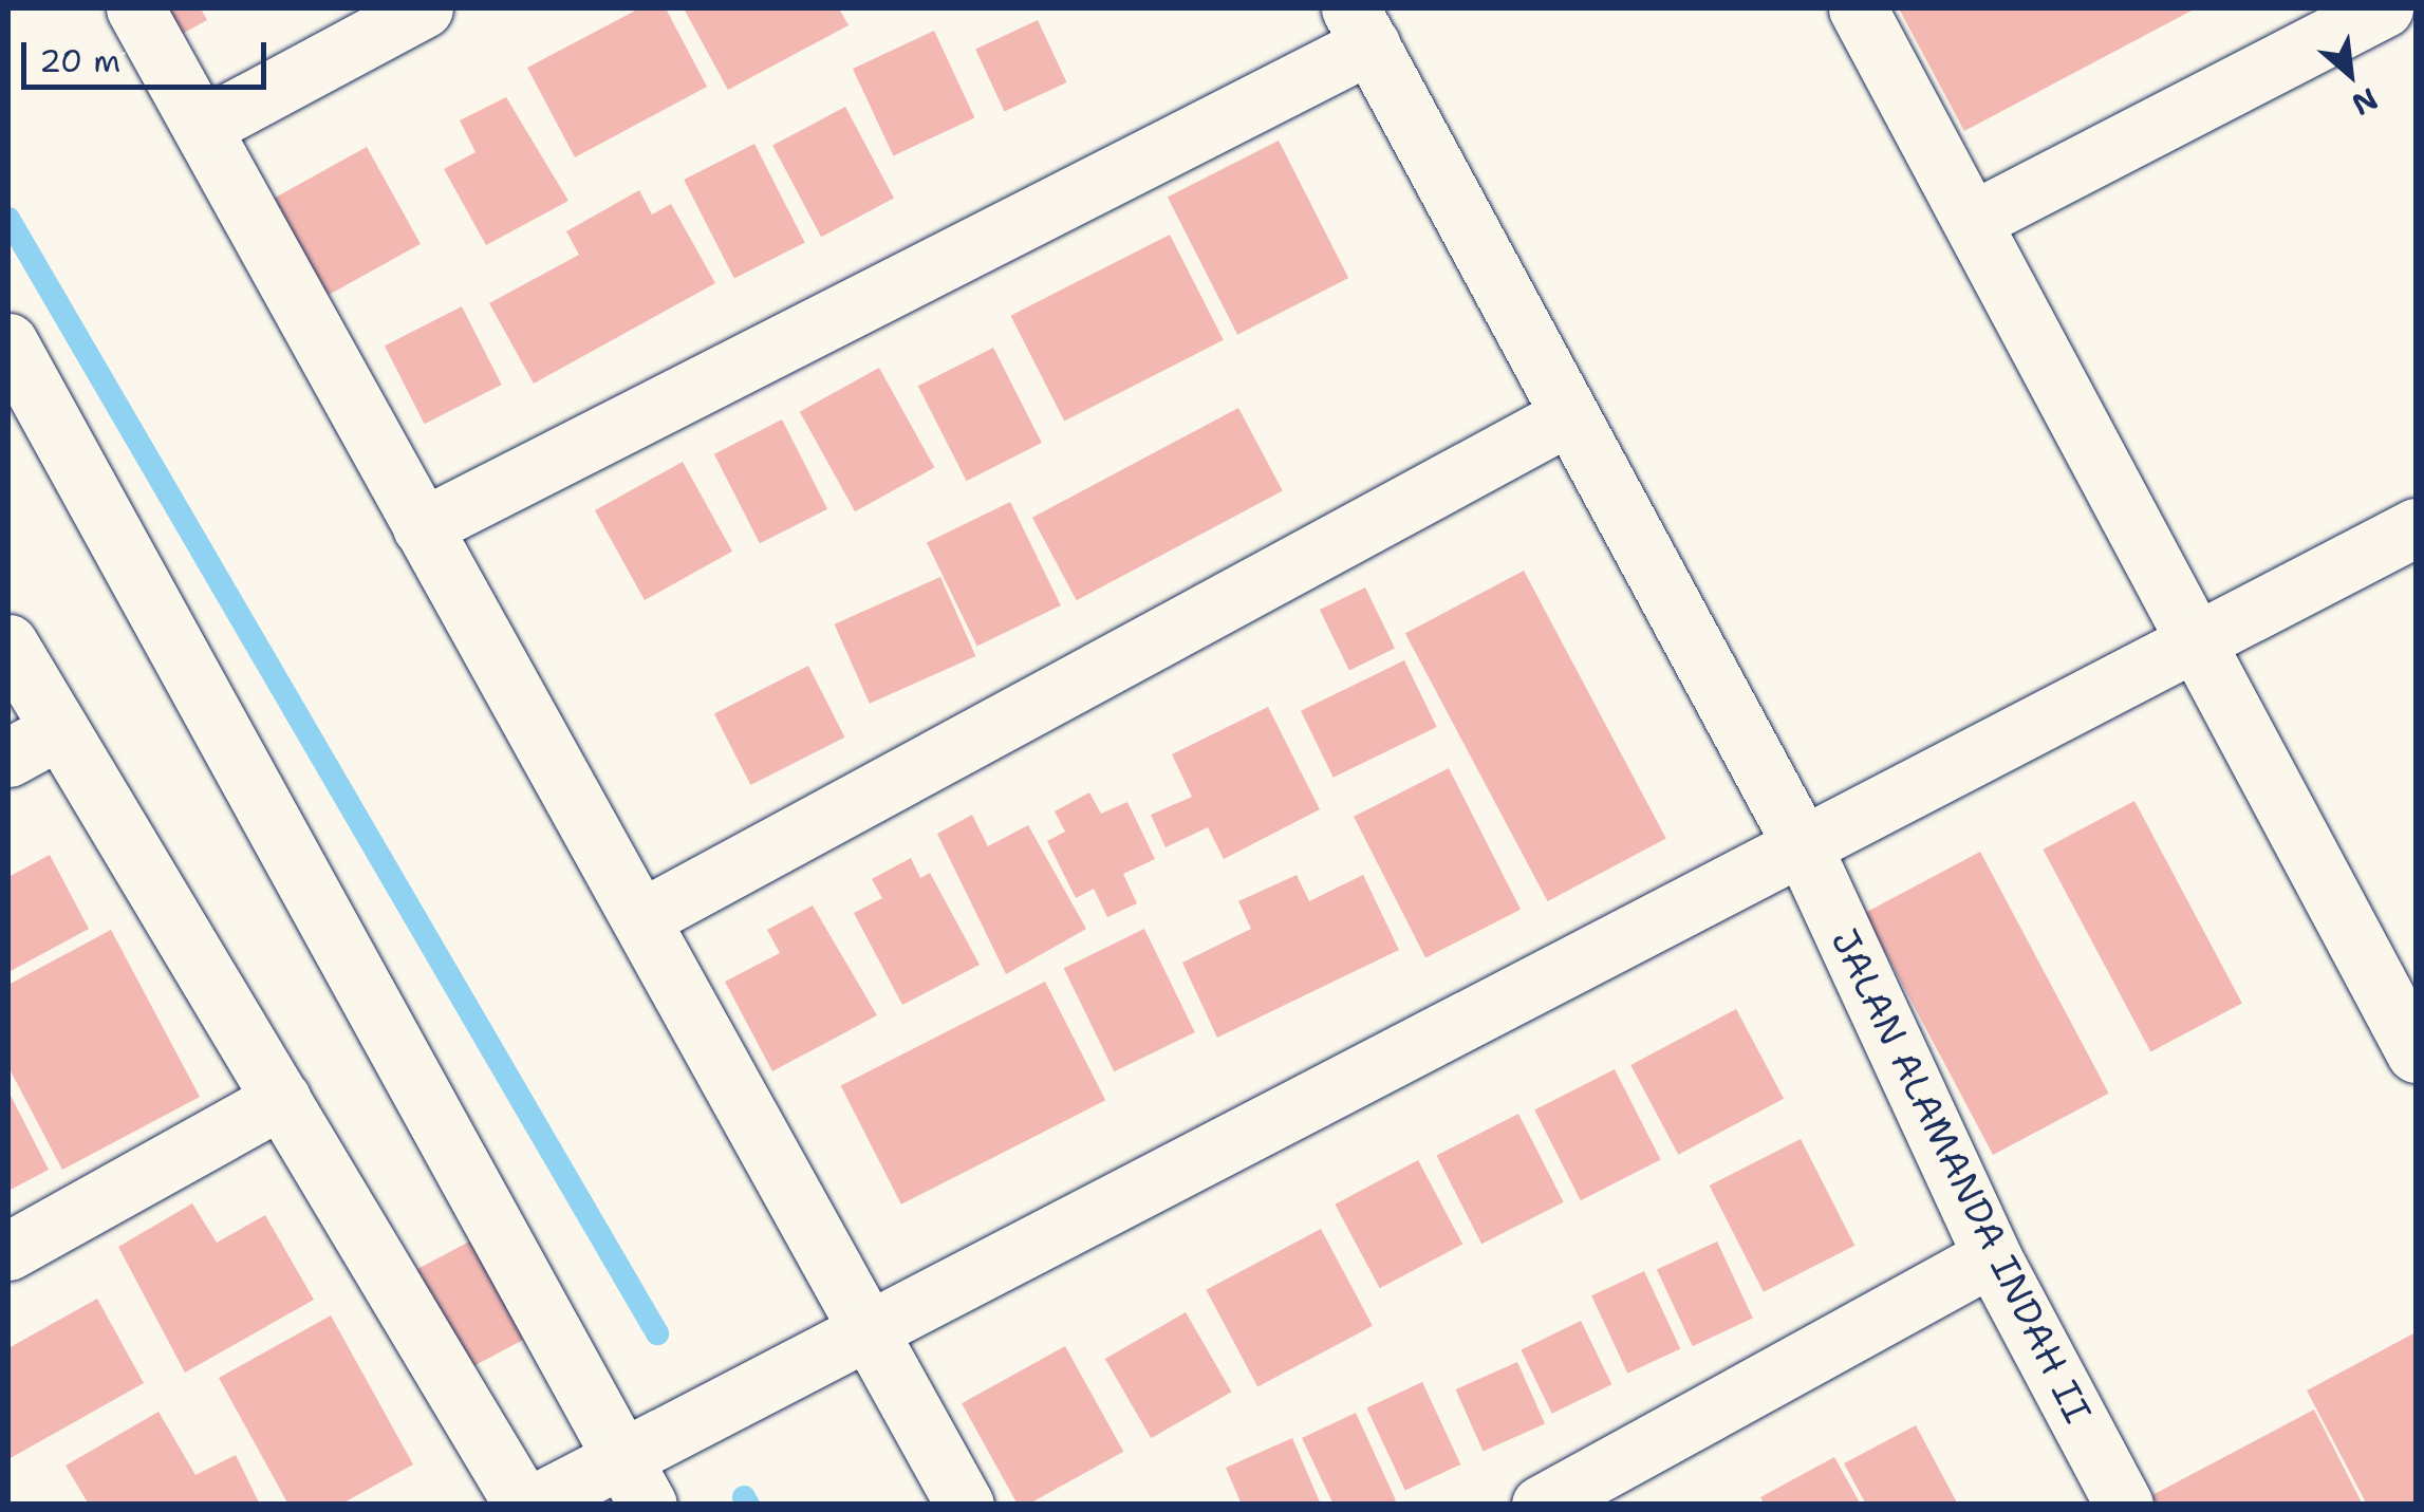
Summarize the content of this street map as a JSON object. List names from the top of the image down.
{
  "streets": {
    "street": ["JALAN ALAMANDA INDAH II"]
  },
  "scale_bar": "20 m",
  "north": "bottom right"
}
